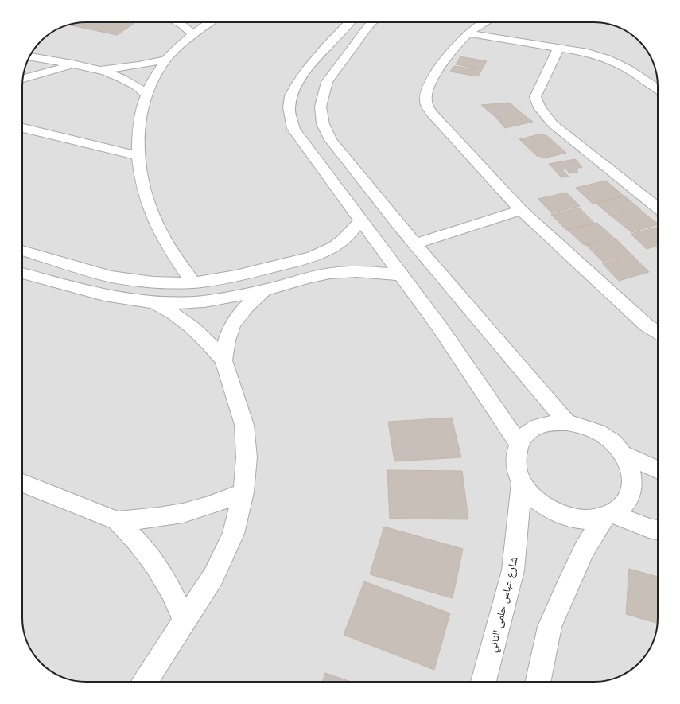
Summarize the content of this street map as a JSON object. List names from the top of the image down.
{
  "streets": {
    "street": ["شارع عباس حلمى الثاني"]
  }
}
